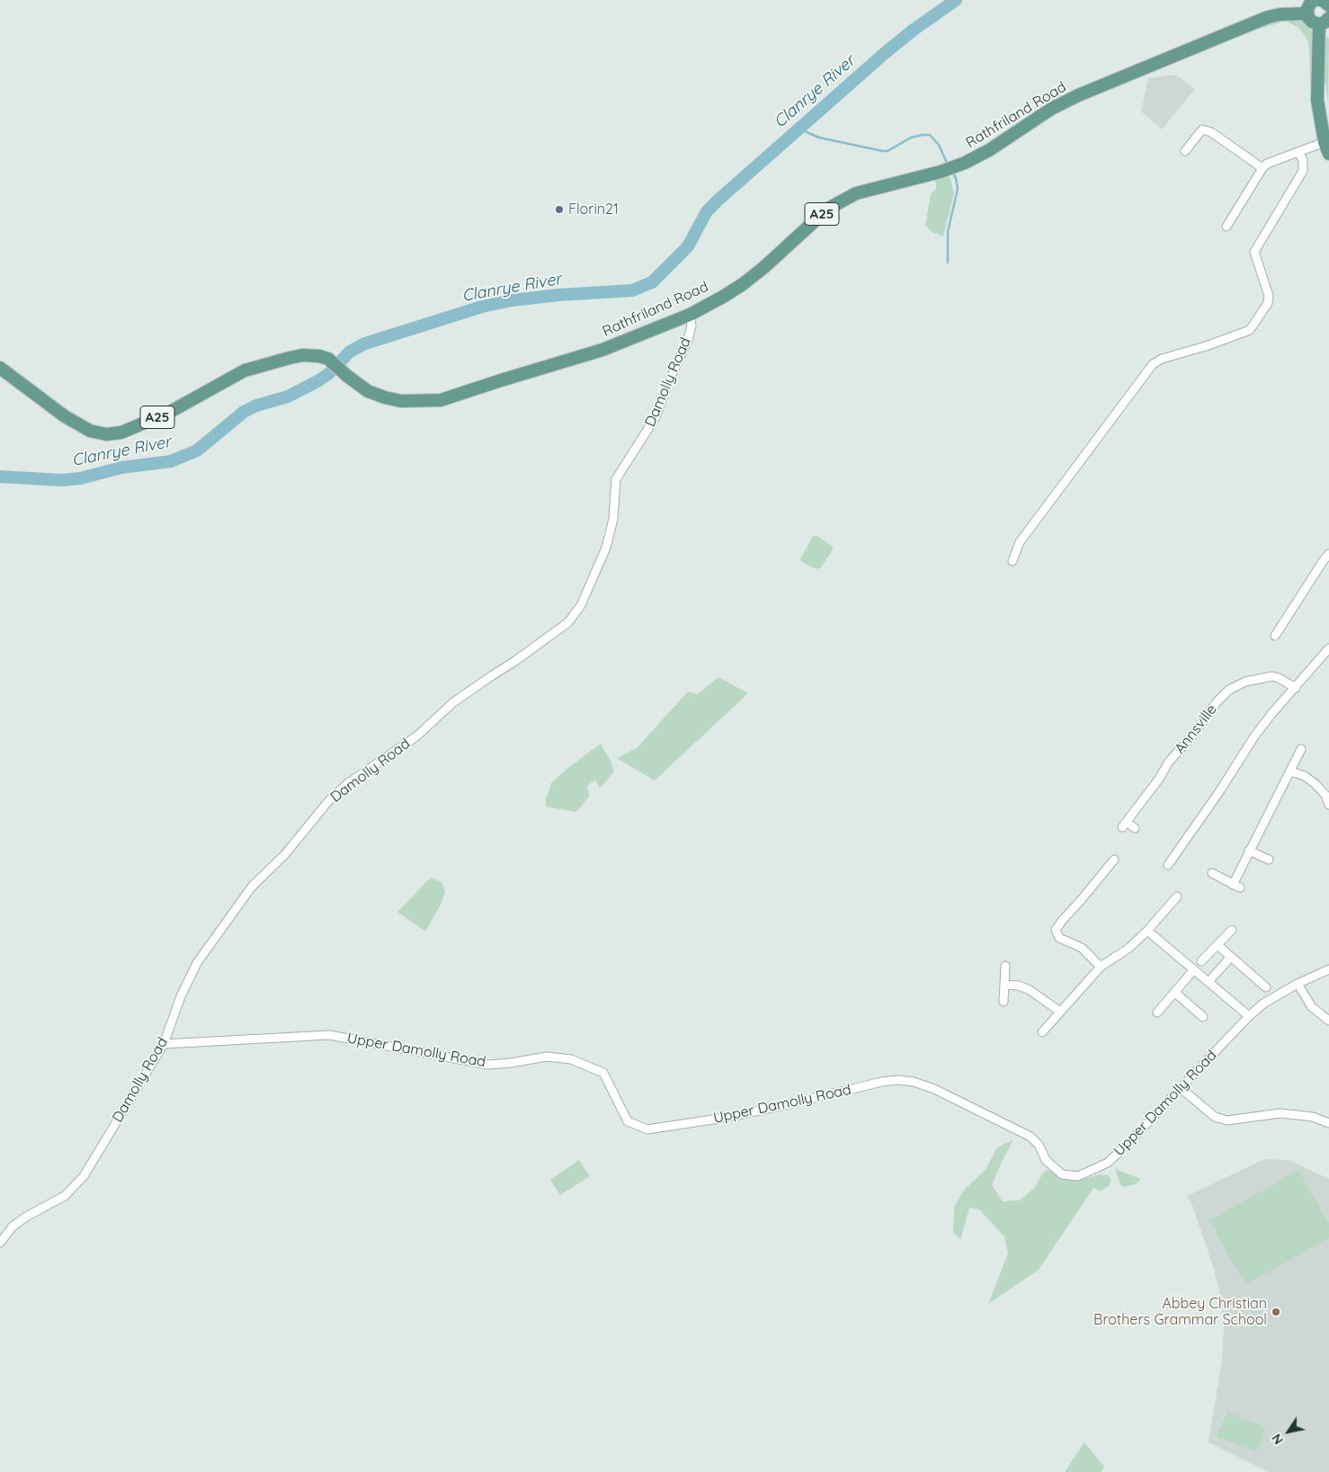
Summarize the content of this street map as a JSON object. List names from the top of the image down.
{
  "streets": {
    "main road": ["Rathfriland Road", "A25"],
    "street": ["Damolly Road", "Annsville", "Upper Damolly Road"]
  },
  "crossings": [
    ["Rathfriland Road", "Damolly Road"],
    ["Damolly Road", "Upper Damolly Road"]
  ],
  "water": ["Clanrye River"],
  "places": ["Florin21", "Abbey Christian Brothers Grammar School"],
  "north": "bottom left"
}
